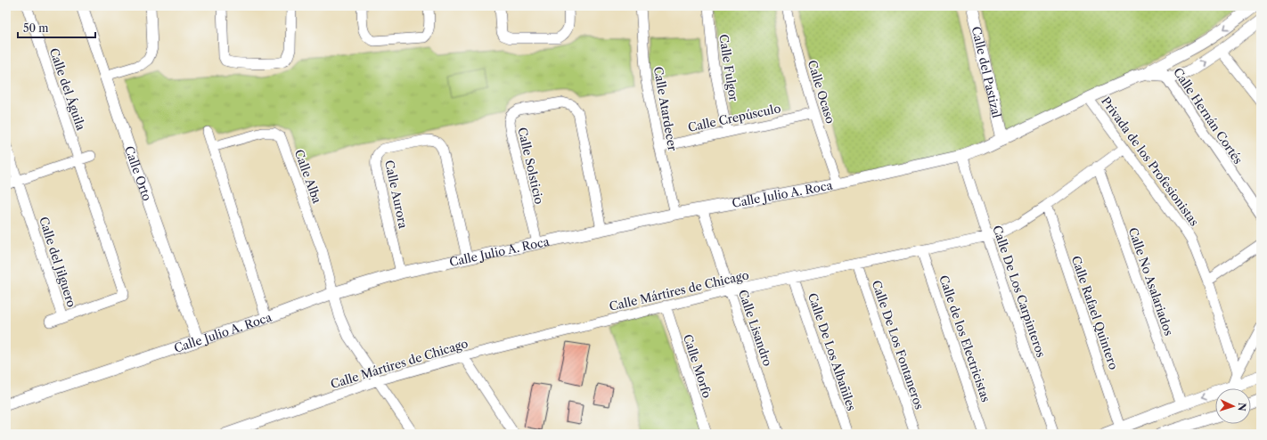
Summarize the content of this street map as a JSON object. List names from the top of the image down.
{
  "streets": {
    "street": [
      "Calle Fulgor",
      "Calle del Pastizal",
      "Calle del Águila",
      "Calle Ocaso",
      "Calle Atardecer",
      "Calle Hernán Cortés",
      "Calle Crepúsculo",
      "Privada de los Profesionistas",
      "Calle Solsticio",
      "Calle Orto",
      "Calle Alba",
      "Calle Aurora",
      "Calle Julio A. Roca",
      "Calle del Jilguero",
      "Calle No Asalariados",
      "Calle Mártires de Chicago",
      "Calle De Los Carpinteros",
      "Calle Rafael Quintero",
      "Calle Lisandro",
      "Calle de los Electricistas",
      "Calle De Los Fontaneros",
      "Calle De Los Albañiles",
      "Calle Morfo"
    ]
  },
  "crossings": [
    ["Calle Fulgor", "Calle Crepúsculo"],
    ["Calle del Pastizal", "Calle Julio A. Roca"],
    ["Calle del Águila", "Calle del Jilguero"],
    ["Calle Ocaso", "Calle Crepúsculo"],
    ["Calle Ocaso", "Calle Julio A. Roca"],
    ["Calle Atardecer", "Calle Crepúsculo"],
    ["Calle Atardecer", "Calle Julio A. Roca"],
    ["Privada de los Profesionistas", "Calle Julio A. Roca"],
    ["Privada de los Profesionistas", "Calle Mártires de Chicago"],
    ["Calle Solsticio", "Calle Julio A. Roca"],
    ["Calle Orto", "Calle Julio A. Roca"],
    ["Calle Alba", "Calle Julio A. Roca"],
    ["Calle Aurora", "Calle Julio A. Roca"],
    ["Calle Julio A. Roca", "Calle De Los Carpinteros"],
    ["Calle Julio A. Roca", "Calle Lisandro"],
    ["Calle No Asalariados", "Calle Mártires de Chicago"],
    ["Calle Mártires de Chicago", "Calle De Los Carpinteros"],
    ["Calle Mártires de Chicago", "Calle Rafael Quintero"],
    ["Calle Mártires de Chicago", "Calle Lisandro"],
    ["Calle Mártires de Chicago", "Calle de los Electricistas"],
    ["Calle Mártires de Chicago", "Calle De Los Fontaneros"],
    ["Calle Mártires de Chicago", "Calle De Los Albañiles"],
    ["Calle Mártires de Chicago", "Calle Morfo"]
  ],
  "scale_bar": "50 m",
  "north": "right"
}
